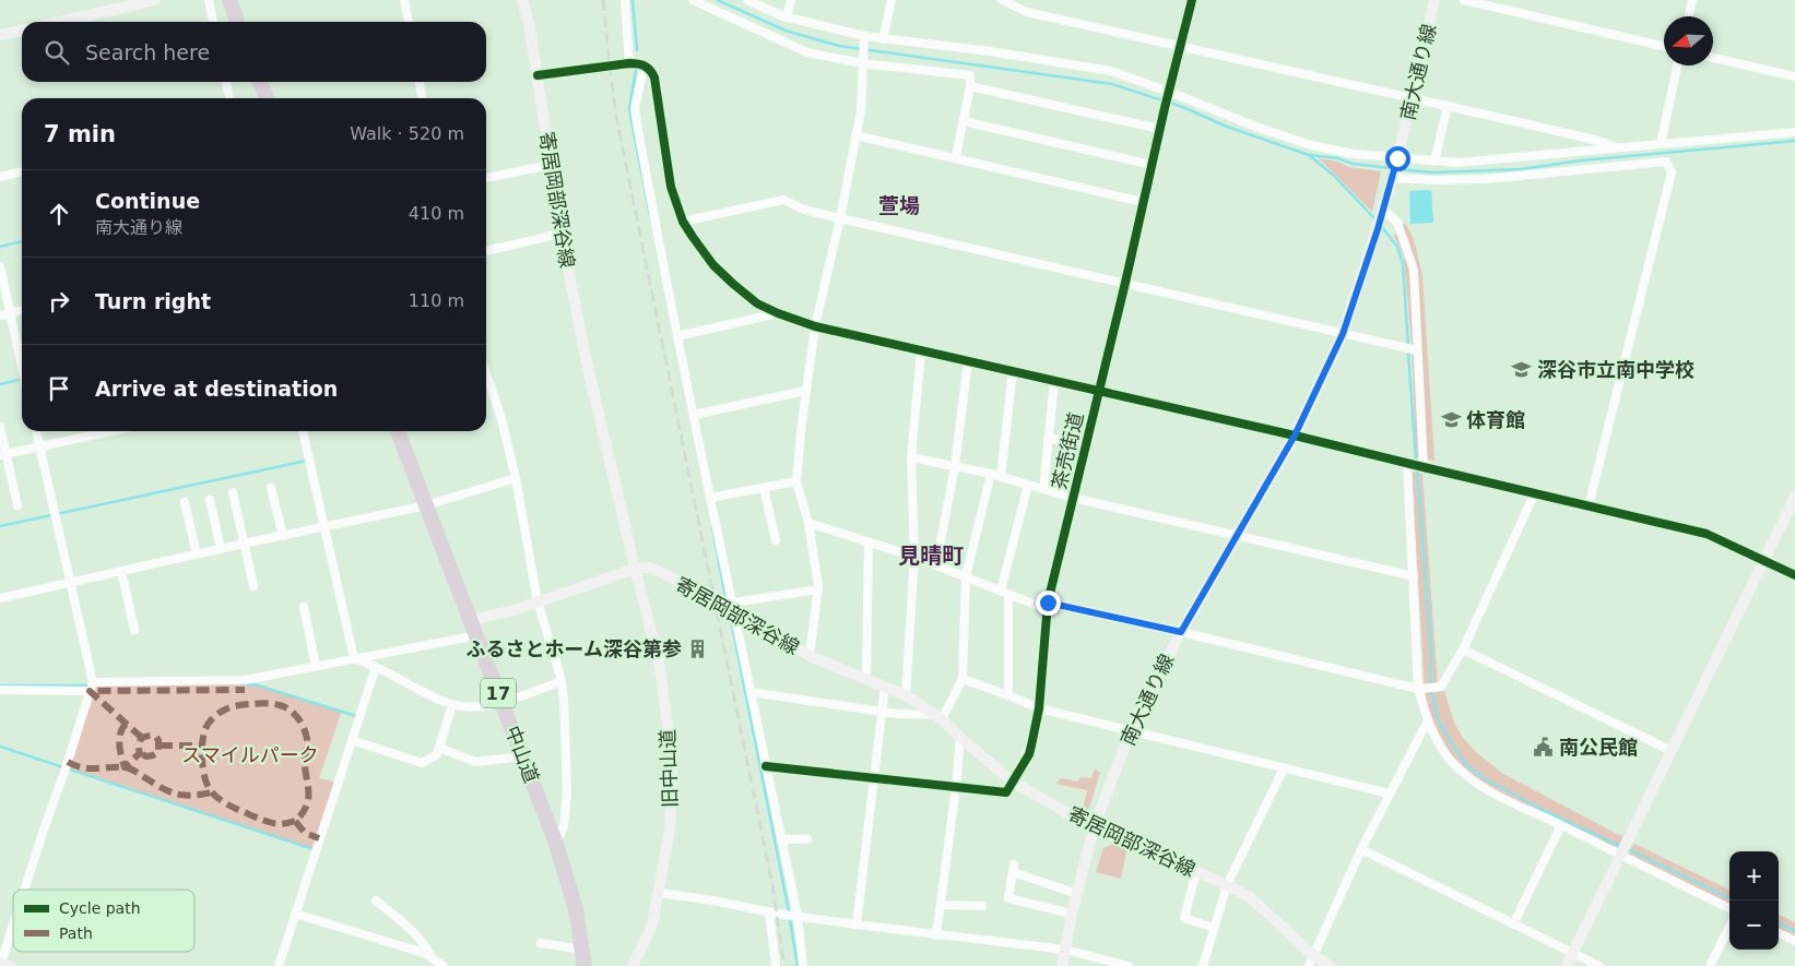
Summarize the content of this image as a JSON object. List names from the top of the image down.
{
  "streets": {
    "highway": ["17", "中山道"],
    "street": [
      "南大通り線",
      "寄居岡部深谷線",
      "茶売街道",
      "旧中山道"
    ]
  },
  "crossings": [
    ["南大通り線", "寄居岡部深谷線"],
    ["寄居岡部深谷線", "茶売街道"],
    ["寄居岡部深谷線", "旧中山道"]
  ],
  "districts": ["萱場", "見晴町"],
  "parks": ["スマイルパーク"],
  "places": {
    "school or university": ["深谷市立南中学校", "体育館"],
    "building": ["ふるさとホーム深谷第参"],
    "public building": ["南公民館"]
  },
  "legend": ["Cycle path", "Path"],
  "north": "left",
  "page": {
    "search": "Search here",
    "heading": ["7 min", "Walk · 520 m"],
    "list": [
      ["Continue", "南大通り線", "410 m"],
      ["Turn right", "110 m"],
      "Arrive at destination"
    ],
    "map_buttons": ["+", "−"]
  }
}
